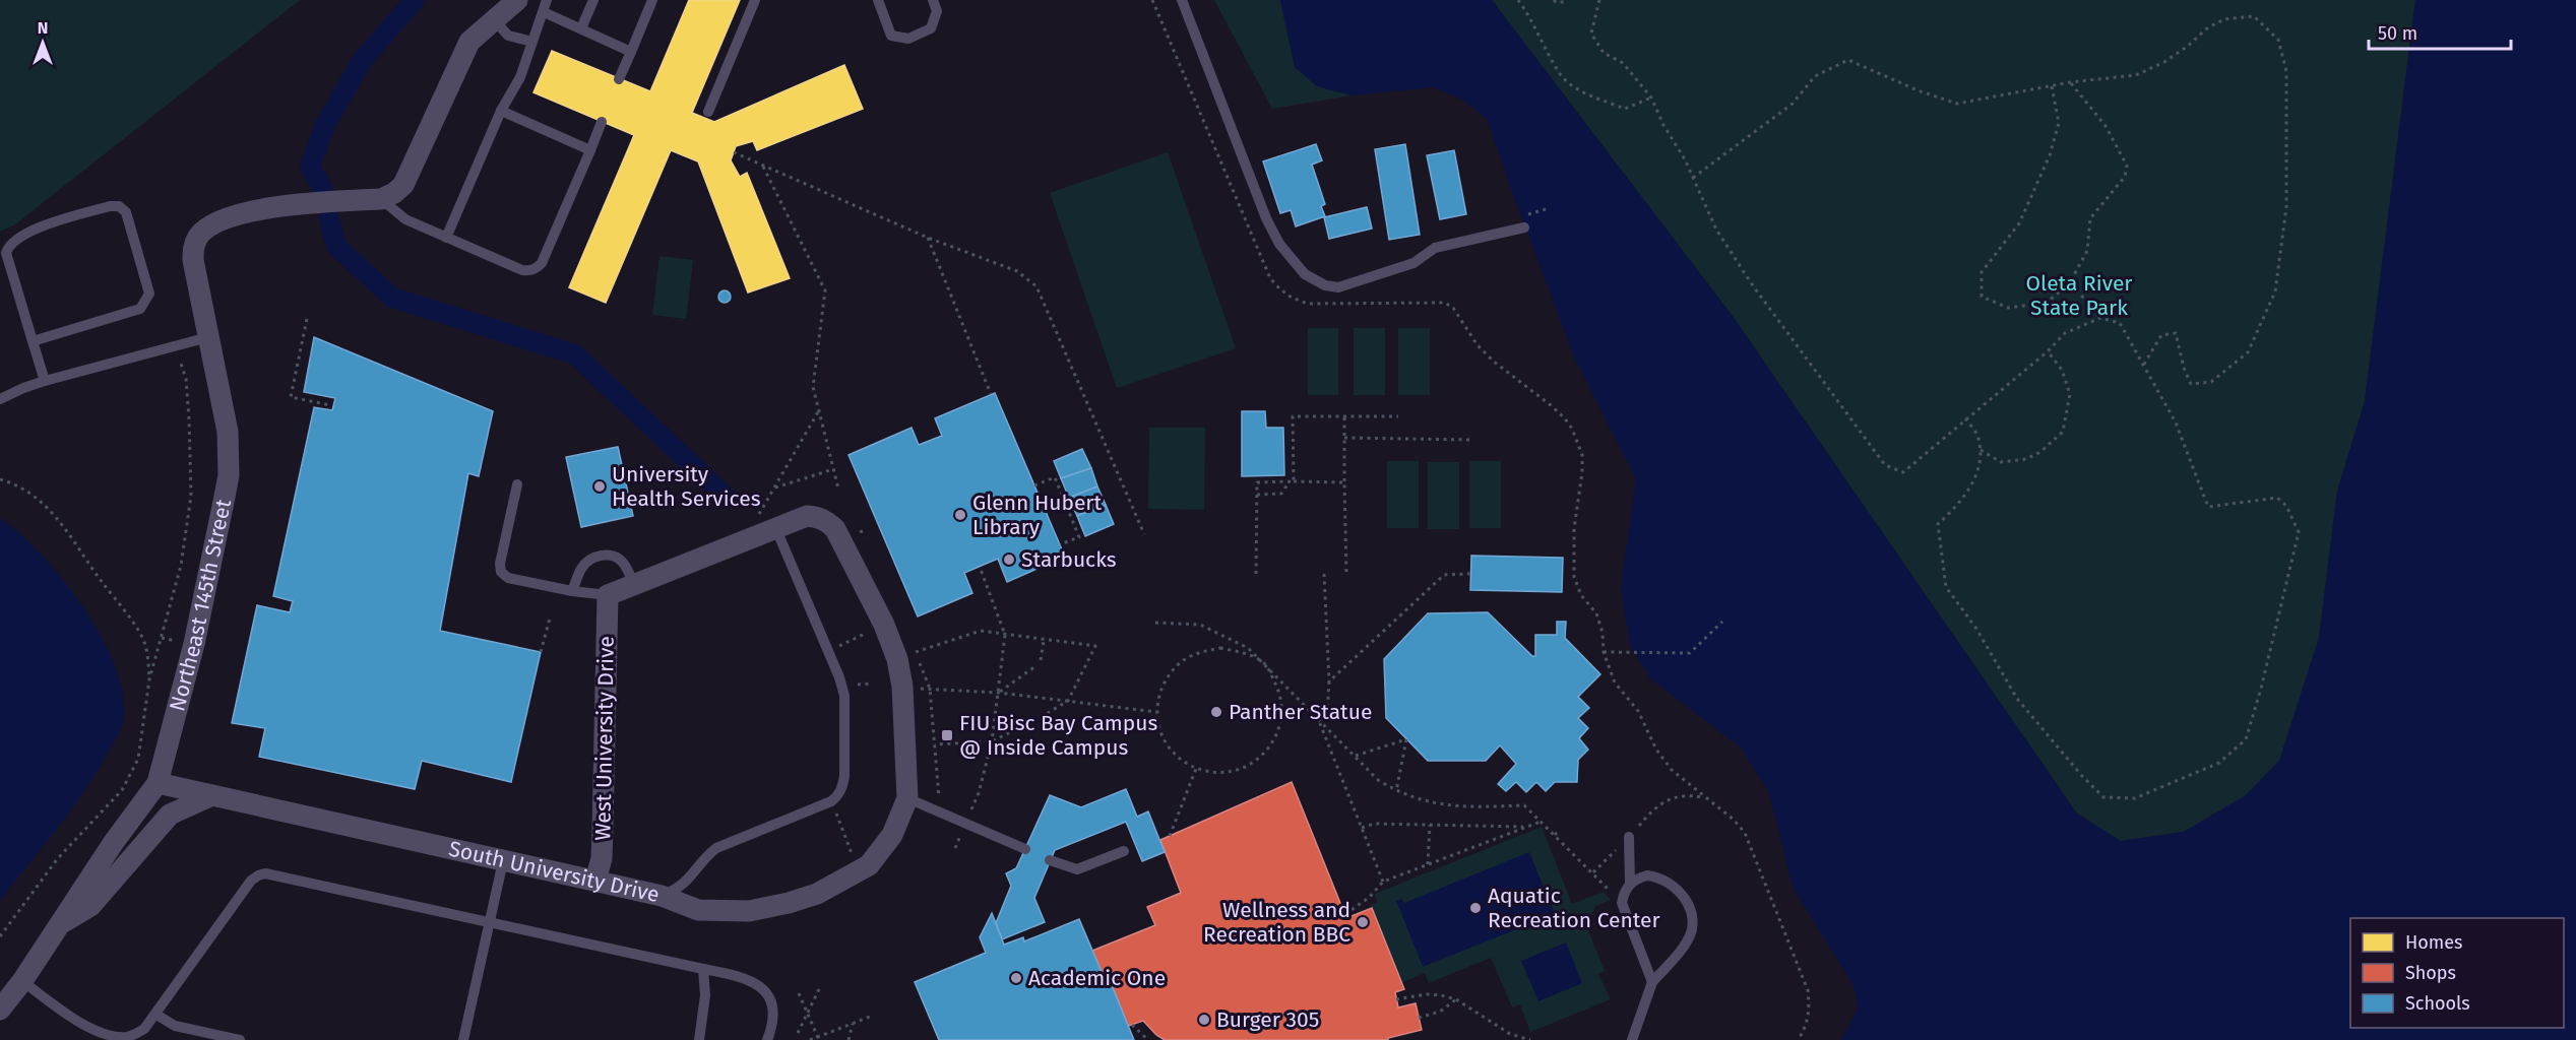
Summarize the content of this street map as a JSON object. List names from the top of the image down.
{
  "streets": {
    "street": ["Northeast 145th Street", "West University Drive", "South University Drive"]
  },
  "crossings": [
    ["Northeast 145th Street", "South University Drive"],
    ["West University Drive", "South University Drive"]
  ],
  "parks": ["Oleta River State Park"],
  "places": {
    "other": [
      "University Health Services",
      "Glenn Hubert Library",
      "Starbucks",
      "Panther Statue",
      "Aquatic Recreation Center",
      "Wellness and Recreation BBC",
      "Academic One",
      "Burger 305"
    ],
    "transit": ["FIU Bisc Bay Campus @ Inside Campus"]
  },
  "legend": ["Homes", "Shops", "Schools"],
  "scale_bar": "50 m",
  "north": "top"
}
